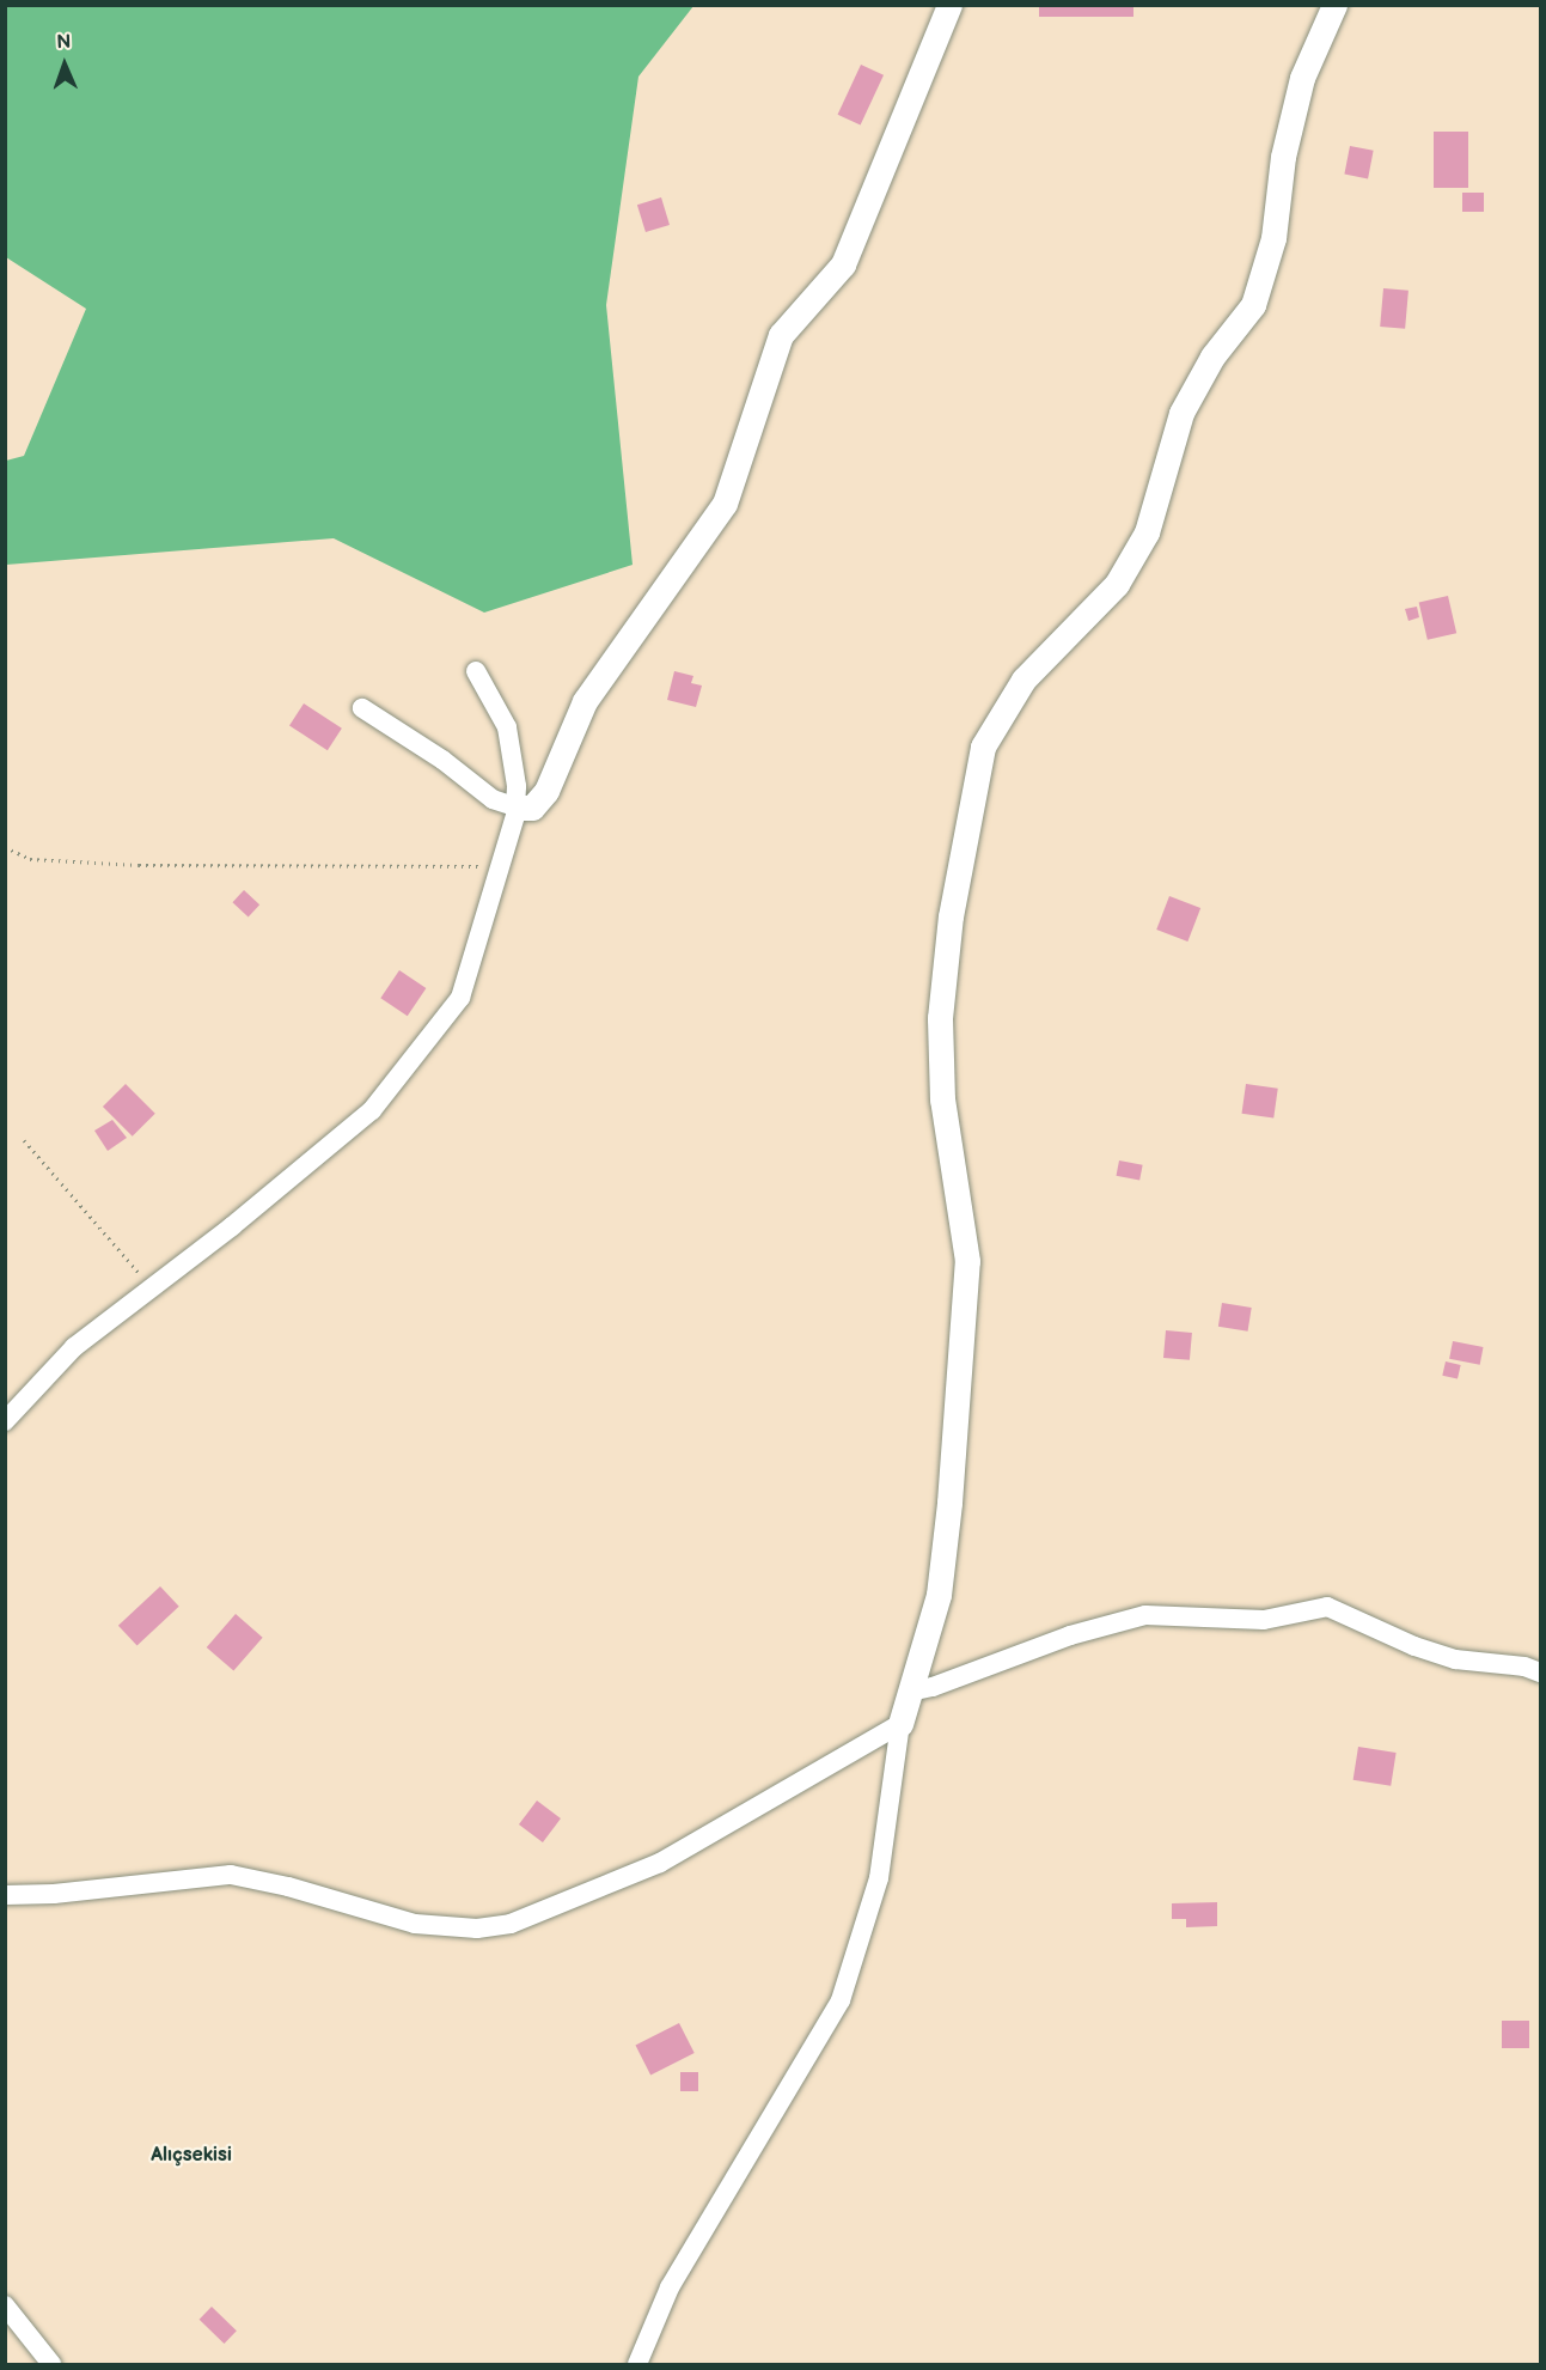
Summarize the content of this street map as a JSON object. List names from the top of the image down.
{
  "districts": ["Alıçsekisi"],
  "north": "top"
}
